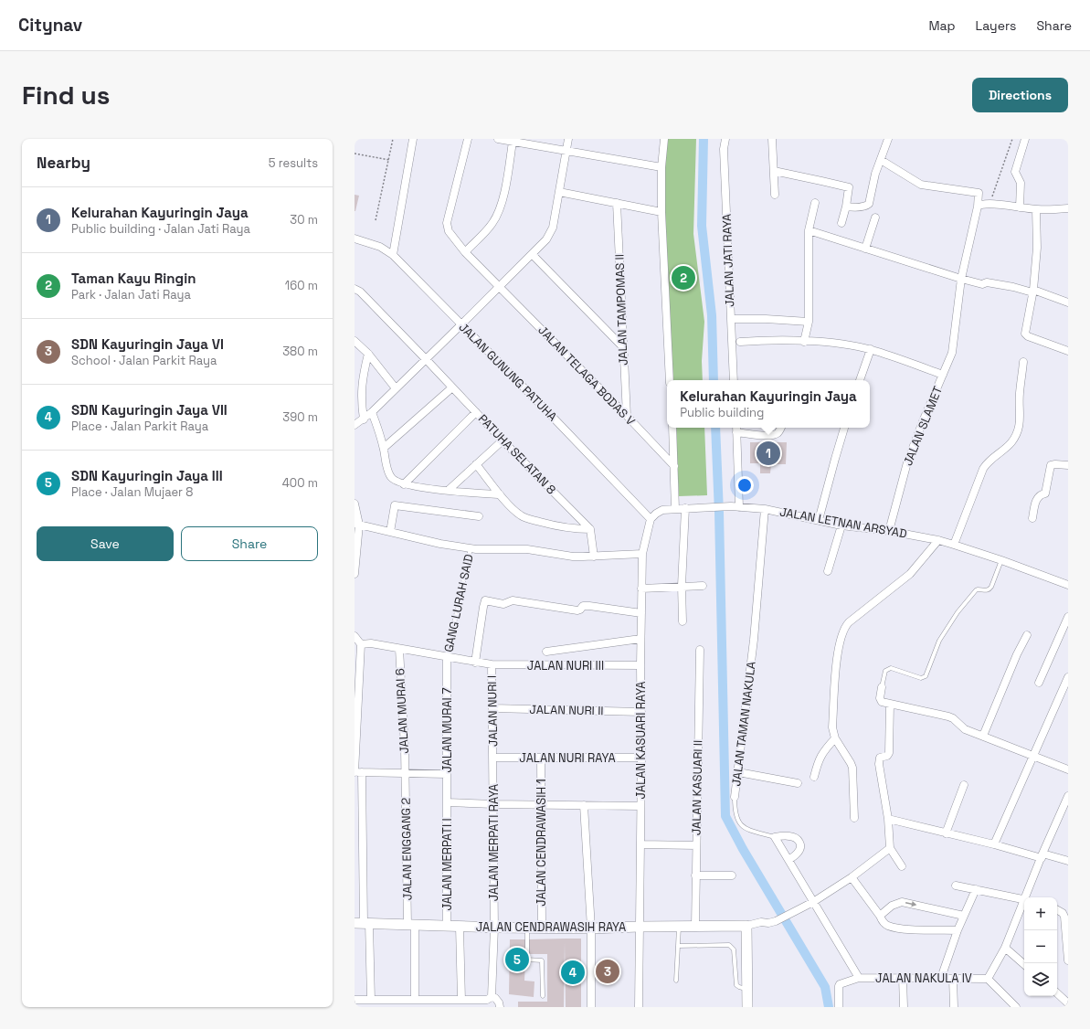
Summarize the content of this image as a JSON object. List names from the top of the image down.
{
  "streets": {
    "street": [
      "JALAN JATI RAYA",
      "JALAN TAMPOMAS II",
      "JALAN GUNUNG PATUHA",
      "JALAN TELAGA BODAS V",
      "JALAN SLAMET",
      "PATUHA SELATAN 8",
      "JALAN LETNAN ARSYAD",
      "JALAN NURI III",
      "JALAN NURI II",
      "JALAN MURAI 6",
      "JALAN NURI I",
      "JALAN TAMAN NAKULA",
      "JALAN MURAI 7",
      "JALAN KASUARI RAYA",
      "JALAN NURI RAYA",
      "JALAN KASUARI II",
      "JALAN MERPATI RAYA",
      "JALAN CENDRAWASIH 1",
      "JALAN ENGGANG 2",
      "JALAN MERPATI I",
      "JALAN CENDRAWASIH RAYA",
      "JALAN NAKULA IV"
    ],
    "lane": ["GANG LURAH SAID"]
  },
  "crossings": [
    ["JALAN TAMPOMAS II", "JALAN TELAGA BODAS V"],
    ["JALAN GUNUNG PATUHA", "JALAN LETNAN ARSYAD"],
    ["JALAN SLAMET", "JALAN LETNAN ARSYAD"],
    ["JALAN LETNAN ARSYAD", "JALAN TAMAN NAKULA"],
    ["GANG LURAH SAID", "JALAN NURI III"],
    ["GANG LURAH SAID", "JALAN MURAI 7"],
    ["JALAN NURI III", "JALAN MURAI 6"],
    ["JALAN NURI III", "JALAN NURI I"],
    ["JALAN NURI III", "JALAN MURAI 7"],
    ["JALAN NURI III", "JALAN KASUARI RAYA"],
    ["JALAN NURI II", "JALAN NURI I"],
    ["JALAN NURI II", "JALAN KASUARI RAYA"],
    ["JALAN MURAI 6", "JALAN ENGGANG 2"],
    ["JALAN NURI I", "JALAN NURI RAYA"],
    ["JALAN NURI I", "JALAN MERPATI RAYA"],
    ["JALAN MURAI 7", "JALAN MERPATI I"],
    ["JALAN KASUARI RAYA", "JALAN NURI RAYA"],
    ["JALAN KASUARI RAYA", "JALAN CENDRAWASIH RAYA"],
    ["JALAN NURI RAYA", "JALAN MERPATI RAYA"],
    ["JALAN NURI RAYA", "JALAN CENDRAWASIH 1"],
    ["JALAN KASUARI II", "JALAN CENDRAWASIH RAYA"],
    ["JALAN MERPATI RAYA", "JALAN CENDRAWASIH RAYA"],
    ["JALAN CENDRAWASIH 1", "JALAN CENDRAWASIH RAYA"],
    ["JALAN ENGGANG 2", "JALAN CENDRAWASIH RAYA"],
    ["JALAN MERPATI I", "JALAN CENDRAWASIH RAYA"]
  ],
  "page": {
    "header": "Citynav",
    "nav": ["Map", "Layers", "Share"],
    "buttons": [
      "Directions",
      ["Save", "Share"]
    ],
    "title": "Find us",
    "heading": ["Nearby", "5 results"],
    "list": [
      {
        "mark": "1",
        "name": "Kelurahan Kayuringin Jaya",
        "note": "Public building · Jalan Jati Raya",
        "value": "30 m"
      },
      {
        "mark": "2",
        "name": "Taman Kayu Ringin",
        "note": "Park · Jalan Jati Raya",
        "value": "160 m"
      },
      {
        "mark": "3",
        "name": "SDN Kayuringin Jaya VI",
        "note": "School · Jalan Parkit Raya",
        "value": "380 m"
      },
      {
        "mark": "4",
        "name": "SDN Kayuringin Jaya VII",
        "note": "Place · Jalan Parkit Raya",
        "value": "390 m"
      },
      {
        "mark": "5",
        "name": "SDN Kayuringin Jaya III",
        "note": "Place · Jalan Mujaer 8",
        "value": "400 m"
      }
    ],
    "pins": [
      "2",
      "1",
      "5",
      "3",
      "4"
    ],
    "popup": ["Kelurahan Kayuringin Jaya", "Public building"],
    "map_buttons": ["+", "−"]
  }
}
